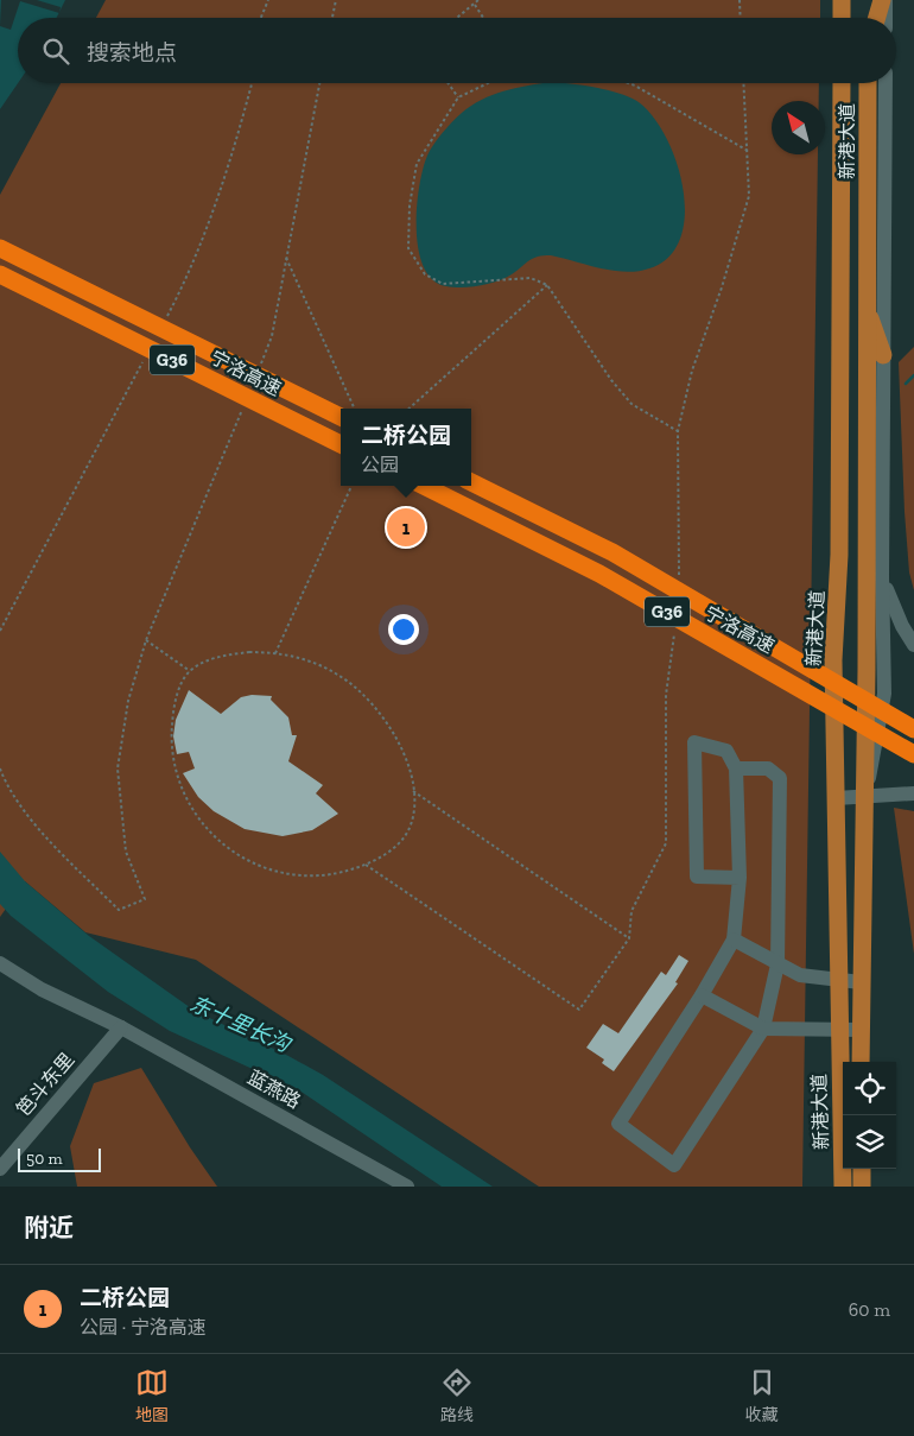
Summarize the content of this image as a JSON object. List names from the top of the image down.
{
  "streets": {
    "highway": ["G36", "宁洛高速"],
    "main road": ["新港大道"],
    "street": ["笆斗东里", "蓝燕路"]
  },
  "crossings": [
    ["笆斗东里", "蓝燕路"]
  ],
  "water": ["东十里长沟"],
  "scale_bar": "50 m",
  "north": "top left",
  "page": {
    "search": "搜索地点",
    "popup": ["二桥公园", "公园"],
    "pins": "1",
    "scale": "50 m",
    "heading": "附近",
    "list": [
      {
        "mark": "1",
        "name": "二桥公园",
        "note": "公园 · 宁洛高速",
        "value": "60 m"
      }
    ],
    "nav": ["地图", "路线", "收藏"]
  }
}
